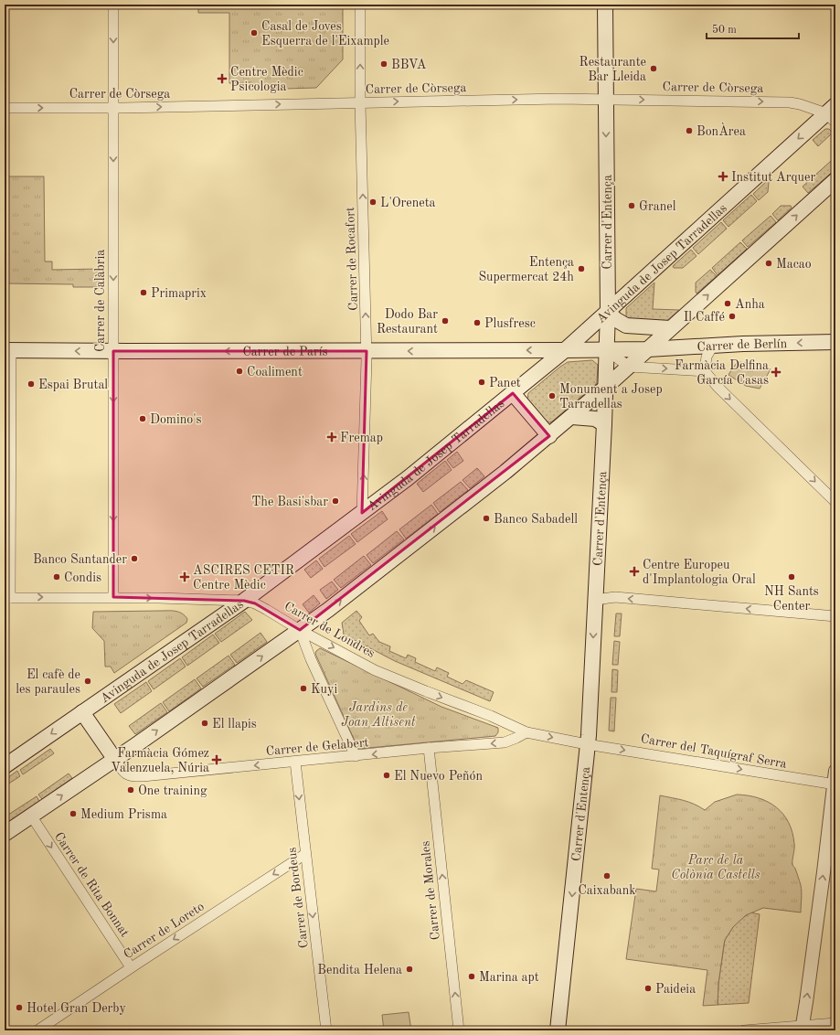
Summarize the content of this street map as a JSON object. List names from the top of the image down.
{
  "streets": {
    "main road": [
      "Carrer d'Entença",
      "Avinguda de Josep Tarradellas",
      "Carrer de Berlín",
      "Carrer de París"
    ],
    "street": [
      "Carrer de Còrsega",
      "Carrer de Rocafort",
      "Carrer de Calàbria",
      "Carrer de Londres",
      "Carrer de Gelabert",
      "Carrer del Taquígraf Serra",
      "Carrer de Rita Bonnat",
      "Carrer de Morales",
      "Carrer de Bordeus",
      "Carrer de Loreto"
    ]
  },
  "crossings": [
    ["Carrer de Còrsega", "Carrer d'Entença"],
    ["Carrer de Còrsega", "Carrer de Rocafort"],
    ["Carrer de Còrsega", "Avinguda de Josep Tarradellas"],
    ["Carrer de Còrsega", "Carrer de Calàbria"],
    ["Carrer d'Entença", "Avinguda de Josep Tarradellas"],
    ["Carrer d'Entença", "Carrer de Londres"],
    ["Carrer d'Entença", "Carrer del Taquígraf Serra"],
    ["Carrer de Rocafort", "Avinguda de Josep Tarradellas"],
    ["Carrer de Rocafort", "Carrer de París"],
    ["Avinguda de Josep Tarradellas", "Carrer de París"],
    ["Avinguda de Josep Tarradellas", "Carrer de Londres"],
    ["Carrer de Calàbria", "Carrer de París"],
    ["Carrer de Calàbria", "Carrer de Londres"],
    ["Carrer de Londres", "Carrer de Gelabert"],
    ["Carrer de Londres", "Carrer del Taquígraf Serra"],
    ["Carrer de Gelabert", "Carrer de Morales"],
    ["Carrer de Gelabert", "Carrer de Bordeus"],
    ["Carrer de Rita Bonnat", "Carrer de Loreto"],
    ["Carrer de Bordeus", "Carrer de Loreto"]
  ],
  "one_way": [
    "Carrer de Còrsega",
    "Carrer d'Entença",
    "Carrer de Rocafort",
    "Carrer de Calàbria",
    "Carrer de Berlín",
    "Carrer de París",
    "Carrer de Londres",
    "Carrer de Gelabert",
    "Carrer del Taquígraf Serra",
    "Carrer de Rita Bonnat",
    "Carrer de Morales",
    "Carrer de Bordeus",
    "Carrer de Loreto"
  ],
  "parks": ["Jardins de Joan Altisent", "Parc de la Colònia Castells"],
  "places": {
    "other": [
      "Casal de Joves Esquerra de l'Eixample",
      "BBVA",
      "Restaurante Bar Lleida",
      "BonÀrea",
      "L'Oreneta",
      "Granel",
      "Macao",
      "Entença Supermercat 24h",
      "Primaprix",
      "Anha",
      "Il Caffé",
      "Dodo Bar Restaurant",
      "Plusfresc",
      "Coaliment",
      "Panet",
      "Espai Brutal",
      "Monument a Josep Tarradellas",
      "Domino's",
      "The Basi'sbar",
      "Banco Sabadell",
      "Banco Santander",
      "Condis",
      "NH Sants Center",
      "El cafè de les paraules",
      "Kuyi",
      "El llapis",
      "El Nuevo Peñón",
      "One training",
      "Medium Prisma",
      "Caixabank",
      "Bendita Helena",
      "Marina apt",
      "Paideia",
      "Hotel Gran Derby"
    ],
    "health": [
      "Centre Mèdic Psicologia",
      "Institut Arquer",
      "Farmàcia Delfina García Casas",
      "Fremap",
      "Centre Europeu d'Implantologia Oral",
      "ASCIRES CETIR Centre Mèdic",
      "Farmàcia Gómez Valenzuela, Núria"
    ]
  },
  "scale_bar": "50 m"
}
